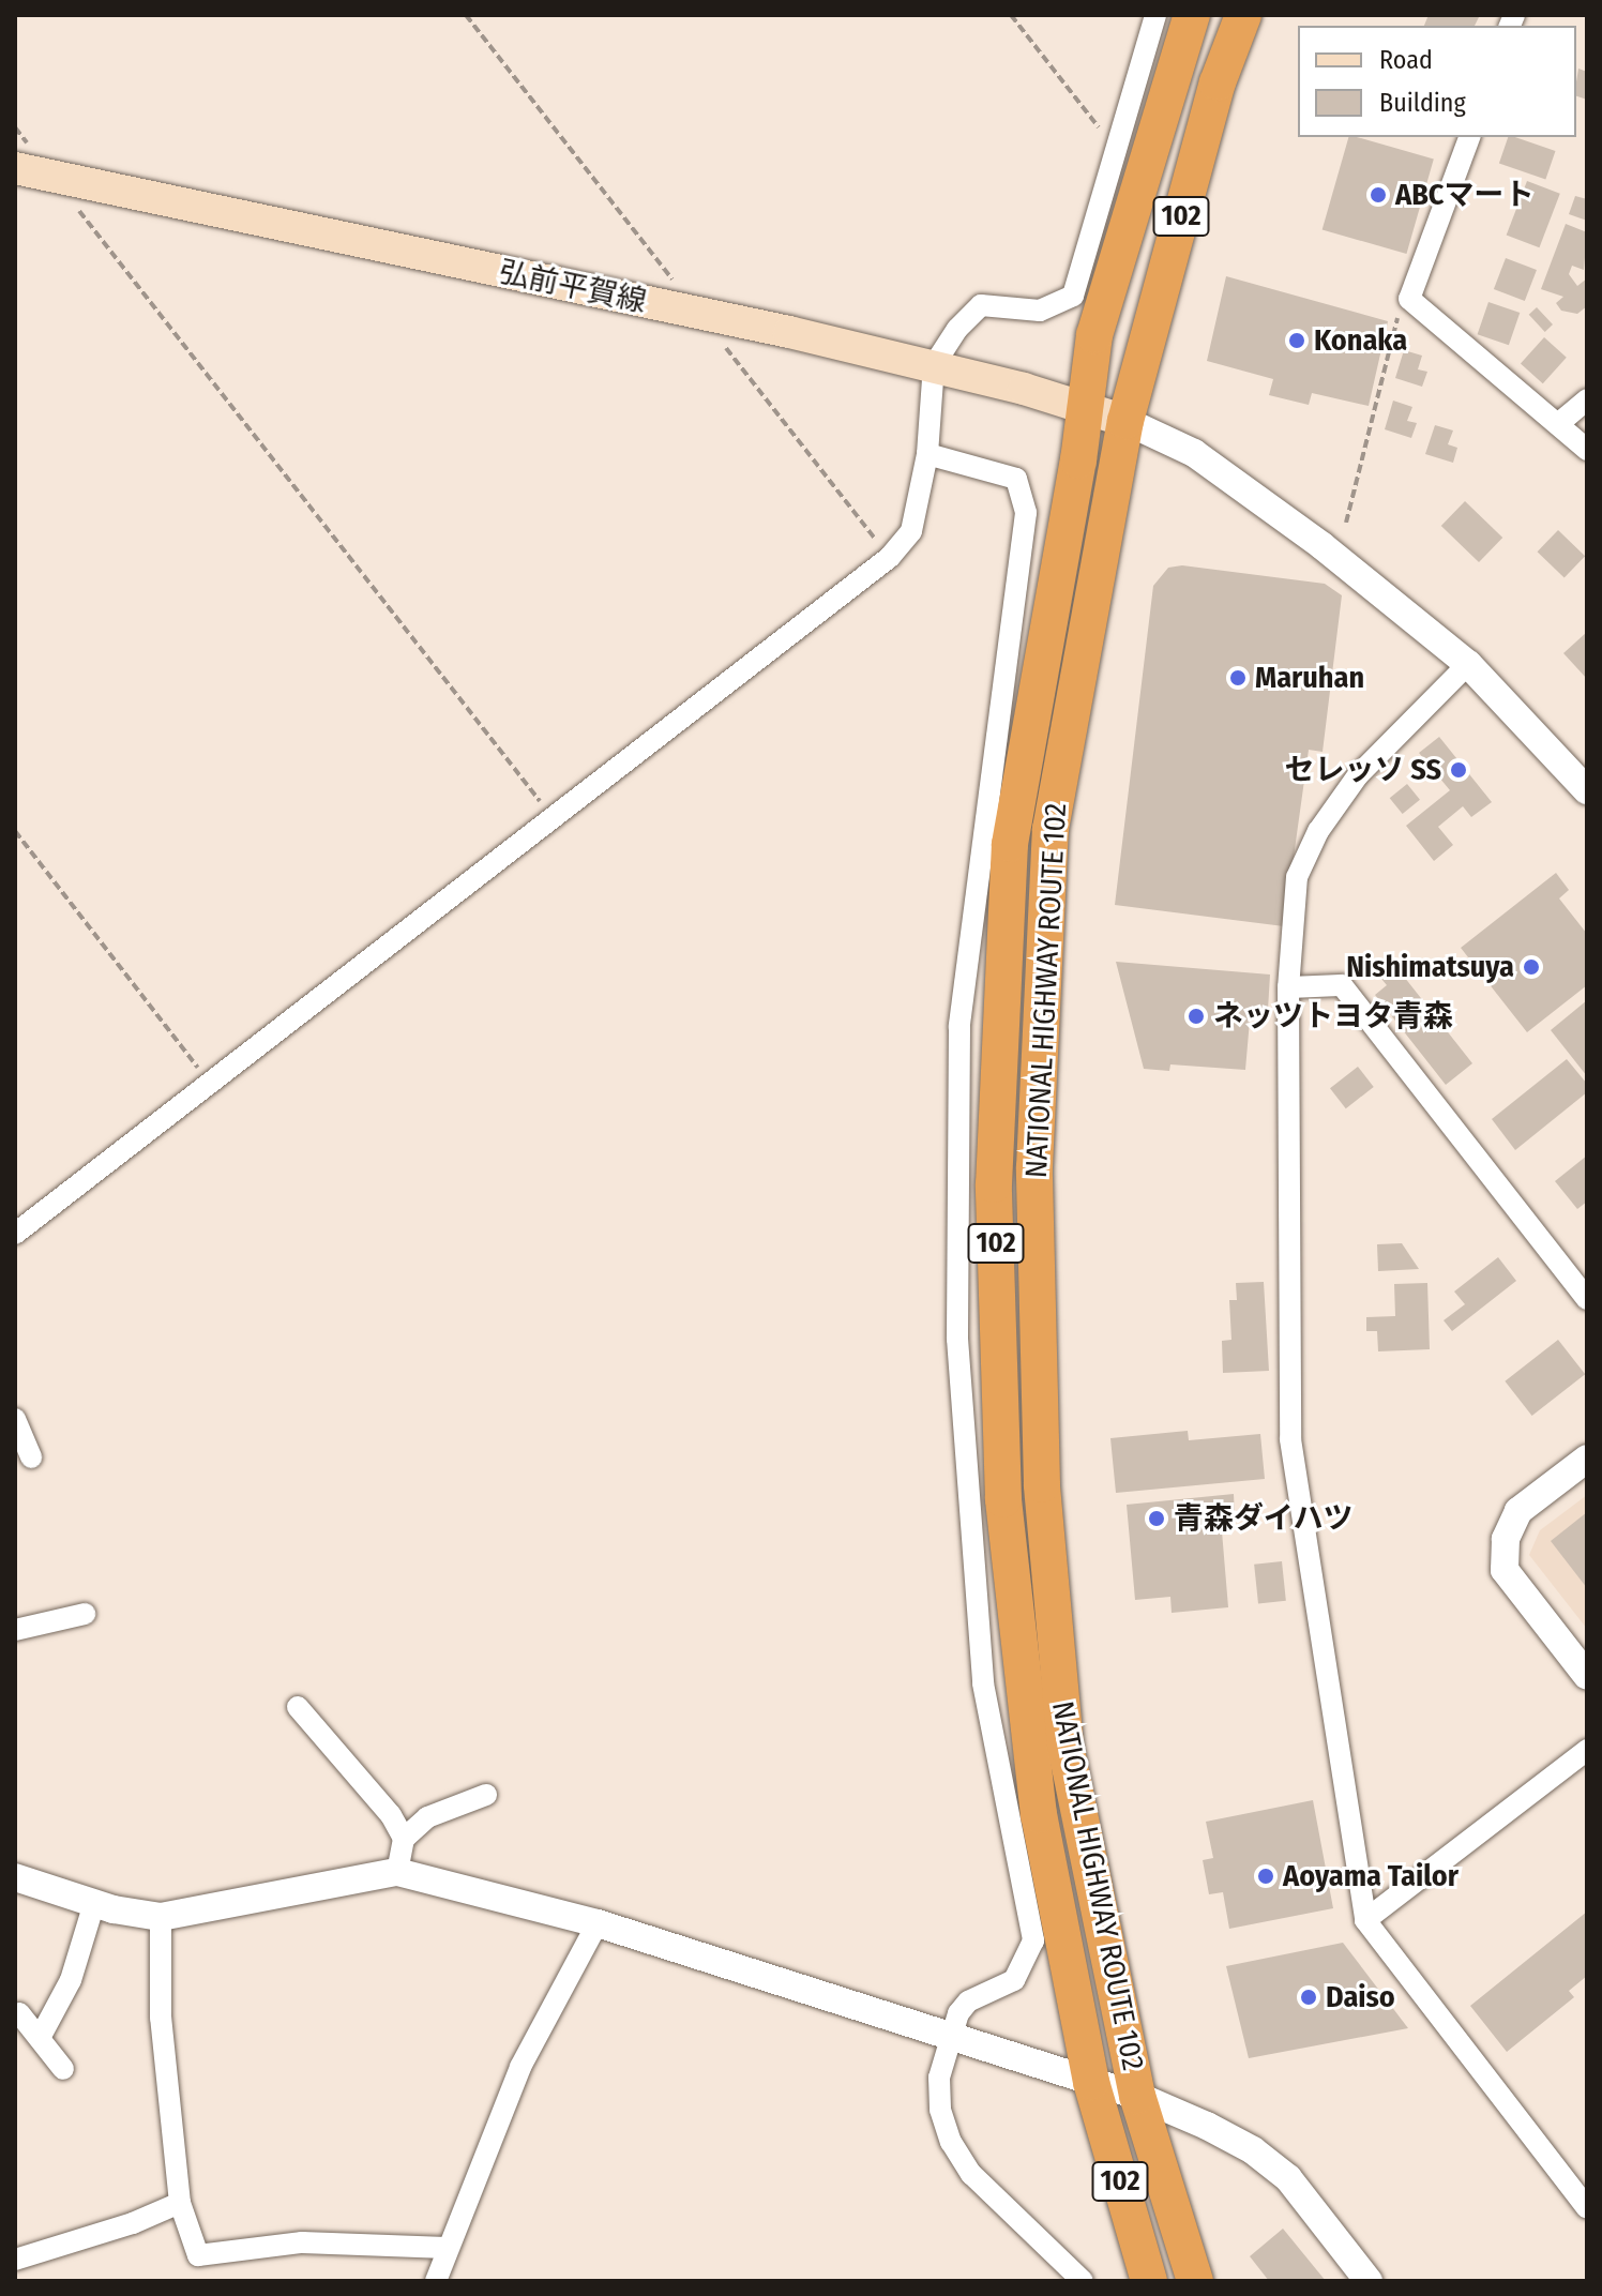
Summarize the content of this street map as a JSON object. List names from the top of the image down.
{
  "streets": {
    "highway": ["102", "NATIONAL HIGHWAY ROUTE 102"],
    "main road": ["弘前平賀線"]
  },
  "crossings": [
    ["弘前平賀線", "NATIONAL HIGHWAY ROUTE 102"]
  ],
  "places": [
    "ABCマート",
    "Konaka",
    "Maruhan",
    "セレッソ SS",
    "Nishimatsuya",
    "ネッツトヨタ青森",
    "青森ダイハツ",
    "Aoyama Tailor",
    "Daiso"
  ],
  "legend": ["Road", "Building"]
}
